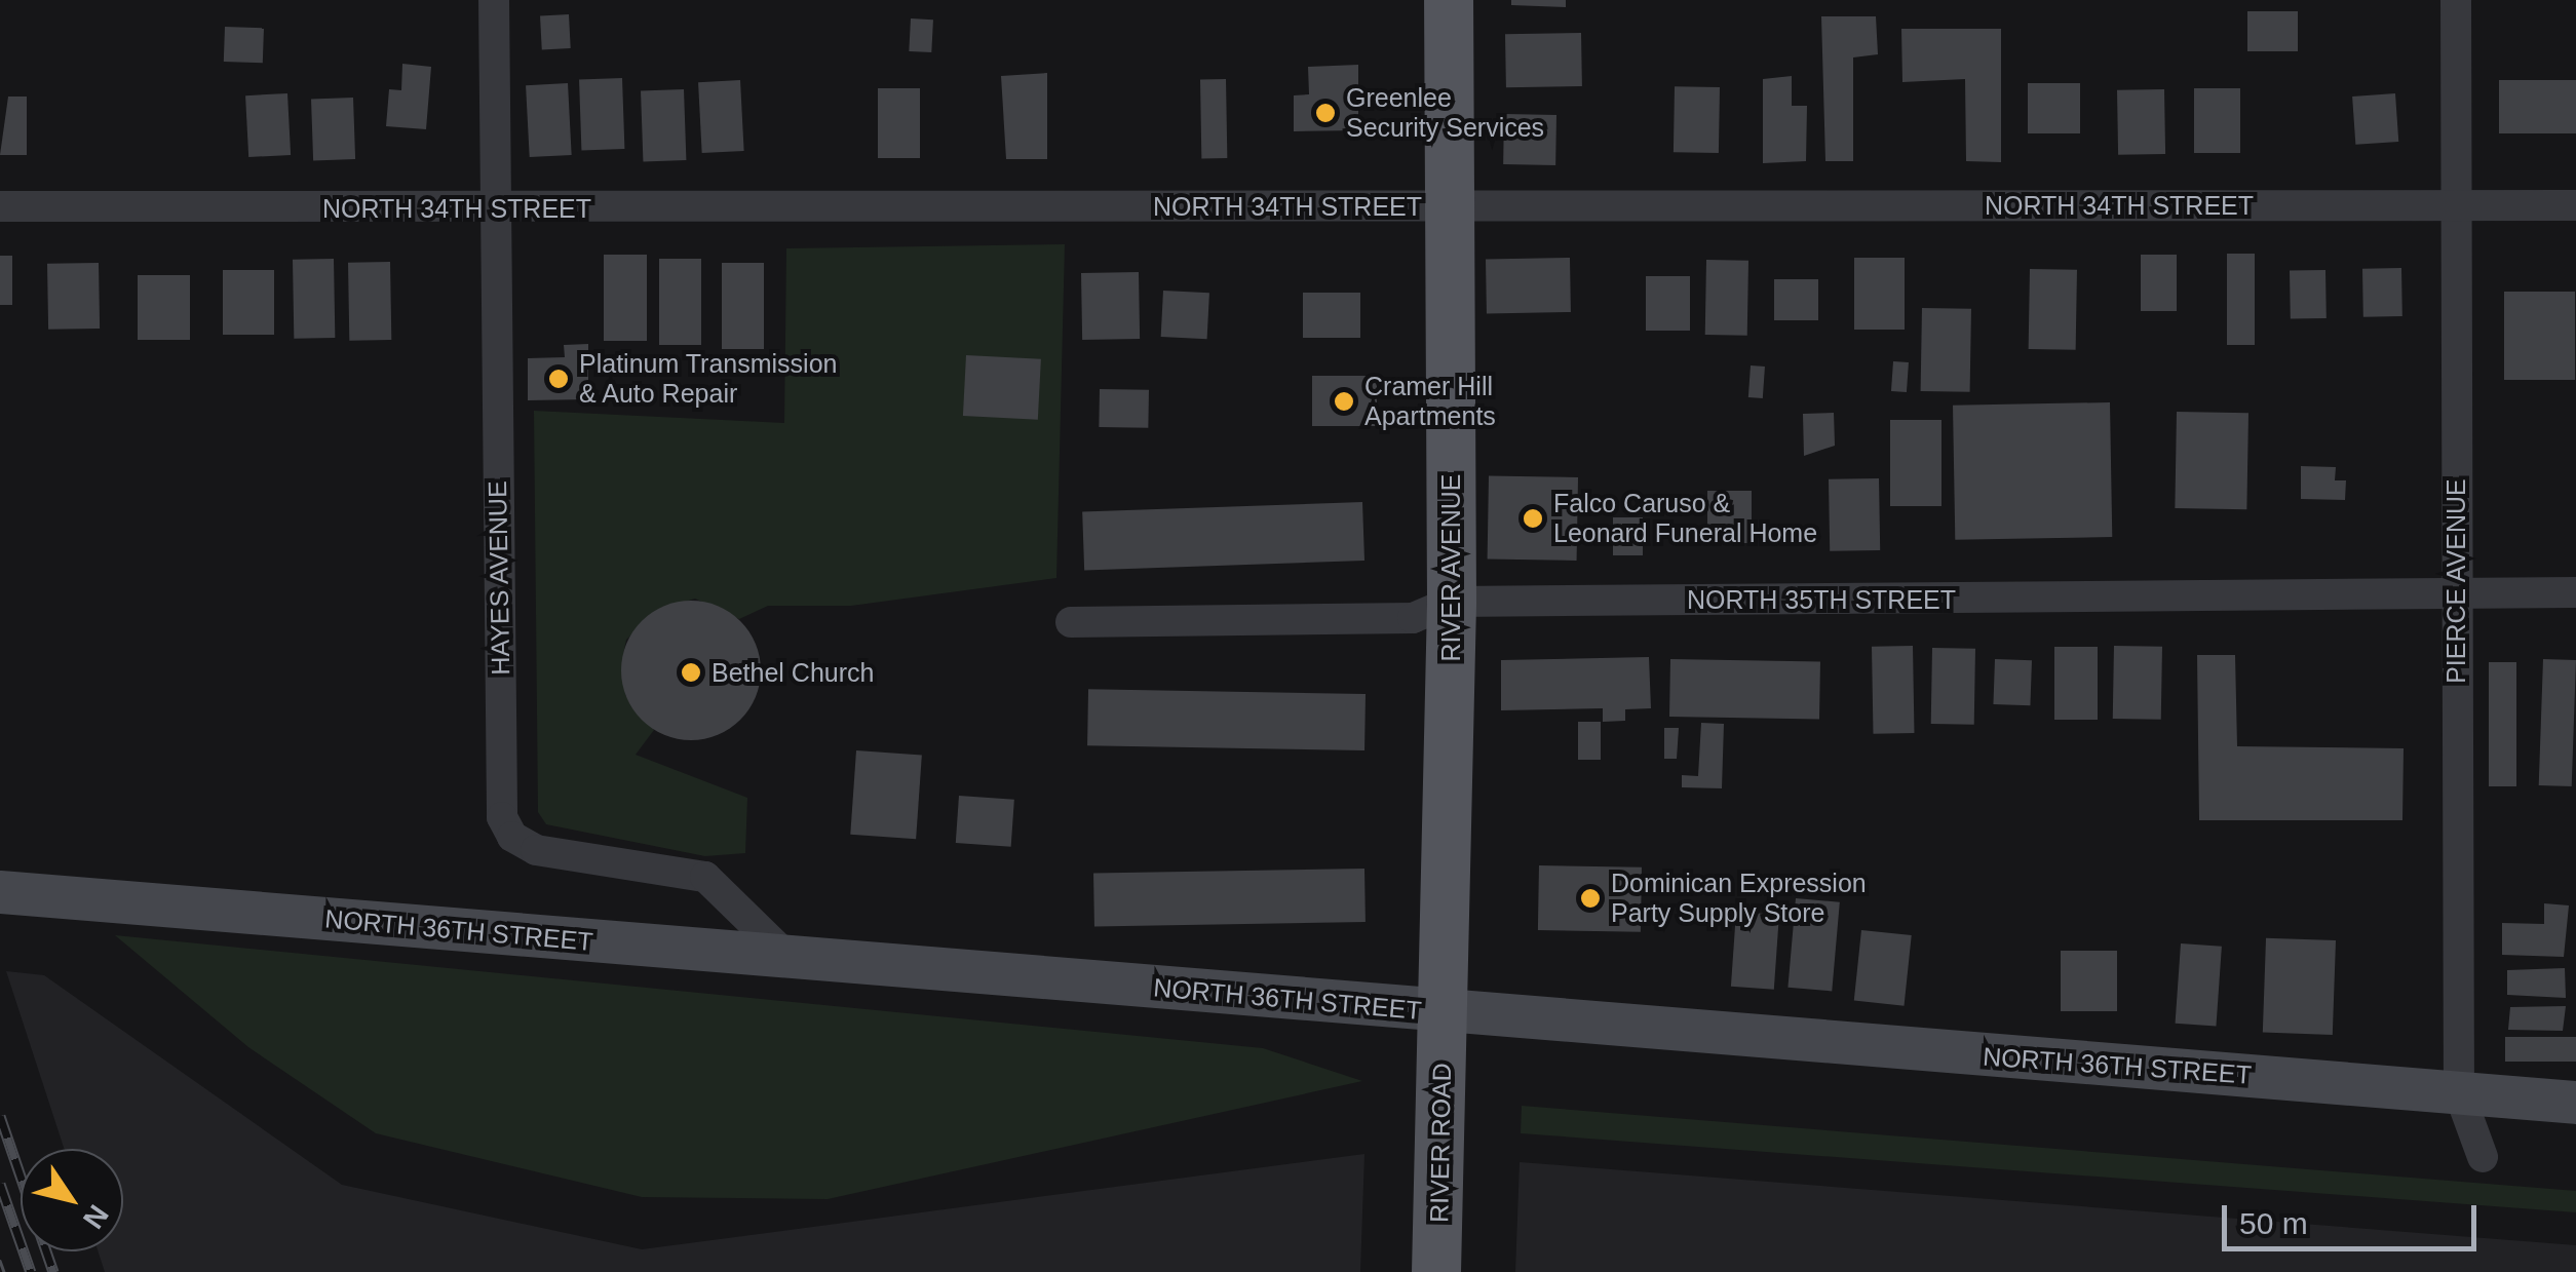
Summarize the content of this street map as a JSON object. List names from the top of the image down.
{
  "streets": {
    "main road": ["RIVER AVENUE", "RIVER ROAD"],
    "street": [
      "NORTH 34TH STREET",
      "HAYES AVENUE",
      "PIERCE AVENUE",
      "NORTH 35TH STREET",
      "NORTH 36TH STREET"
    ]
  },
  "crossings": [
    ["NORTH 34TH STREET", "RIVER AVENUE"],
    ["NORTH 34TH STREET", "HAYES AVENUE"],
    ["NORTH 34TH STREET", "PIERCE AVENUE"],
    ["RIVER AVENUE", "NORTH 35TH STREET"],
    ["RIVER AVENUE", "NORTH 36TH STREET"],
    ["RIVER AVENUE", "RIVER ROAD"],
    ["HAYES AVENUE", "NORTH 36TH STREET"],
    ["PIERCE AVENUE", "NORTH 35TH STREET"],
    ["PIERCE AVENUE", "NORTH 36TH STREET"],
    ["NORTH 36TH STREET", "RIVER ROAD"]
  ],
  "places": [
    "Greenlee Security Services",
    "Platinum Transmission & Auto Repair",
    "Cramer Hill Apartments",
    "Falco Caruso & Leonard Funeral Home",
    "Bethel Church",
    "Dominican Expression Party Supply Store"
  ],
  "scale_bar": "50 m",
  "north": "bottom right"
}
